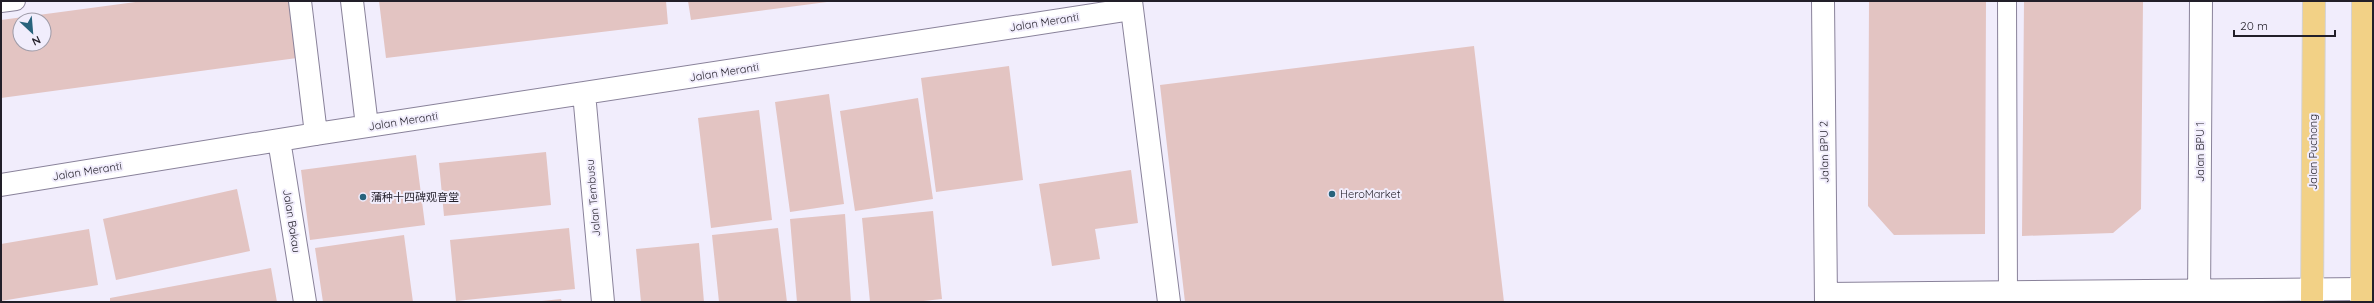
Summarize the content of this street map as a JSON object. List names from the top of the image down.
{
  "streets": {
    "main road": ["Jalan Puchong"],
    "street": [
      "Jalan Meranti",
      "Jalan BPU 2",
      "Jalan BPU 1",
      "Jalan Tembusu",
      "Jalan Bakau"
    ]
  },
  "crossings": [
    ["Jalan Meranti", "Jalan Tembusu"],
    ["Jalan Meranti", "Jalan Bakau"]
  ],
  "places": ["HeroMarket", "蒲种十四碑观音堂"],
  "scale_bar": "20 m",
  "north": "bottom right"
}
